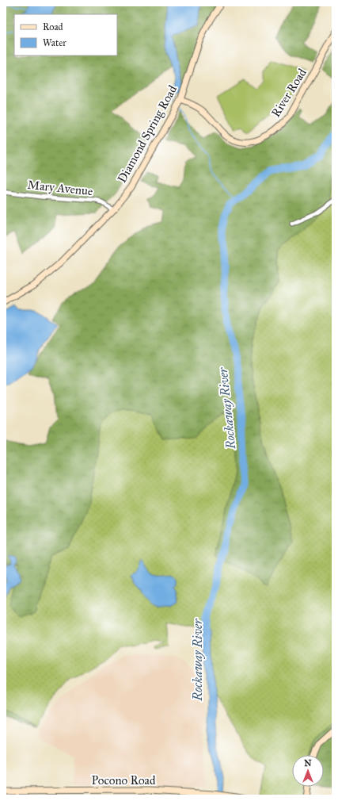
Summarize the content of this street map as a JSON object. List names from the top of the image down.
{
  "streets": {
    "street": [
      "River Road",
      "Diamond Spring Road",
      "Mary Avenue",
      "Pocono Road"
    ]
  },
  "crossings": [
    ["River Road", "Diamond Spring Road"],
    ["Diamond Spring Road", "Mary Avenue"]
  ],
  "water": ["Rockaway River"],
  "legend": ["Road", "Water"],
  "north": "top"
}
